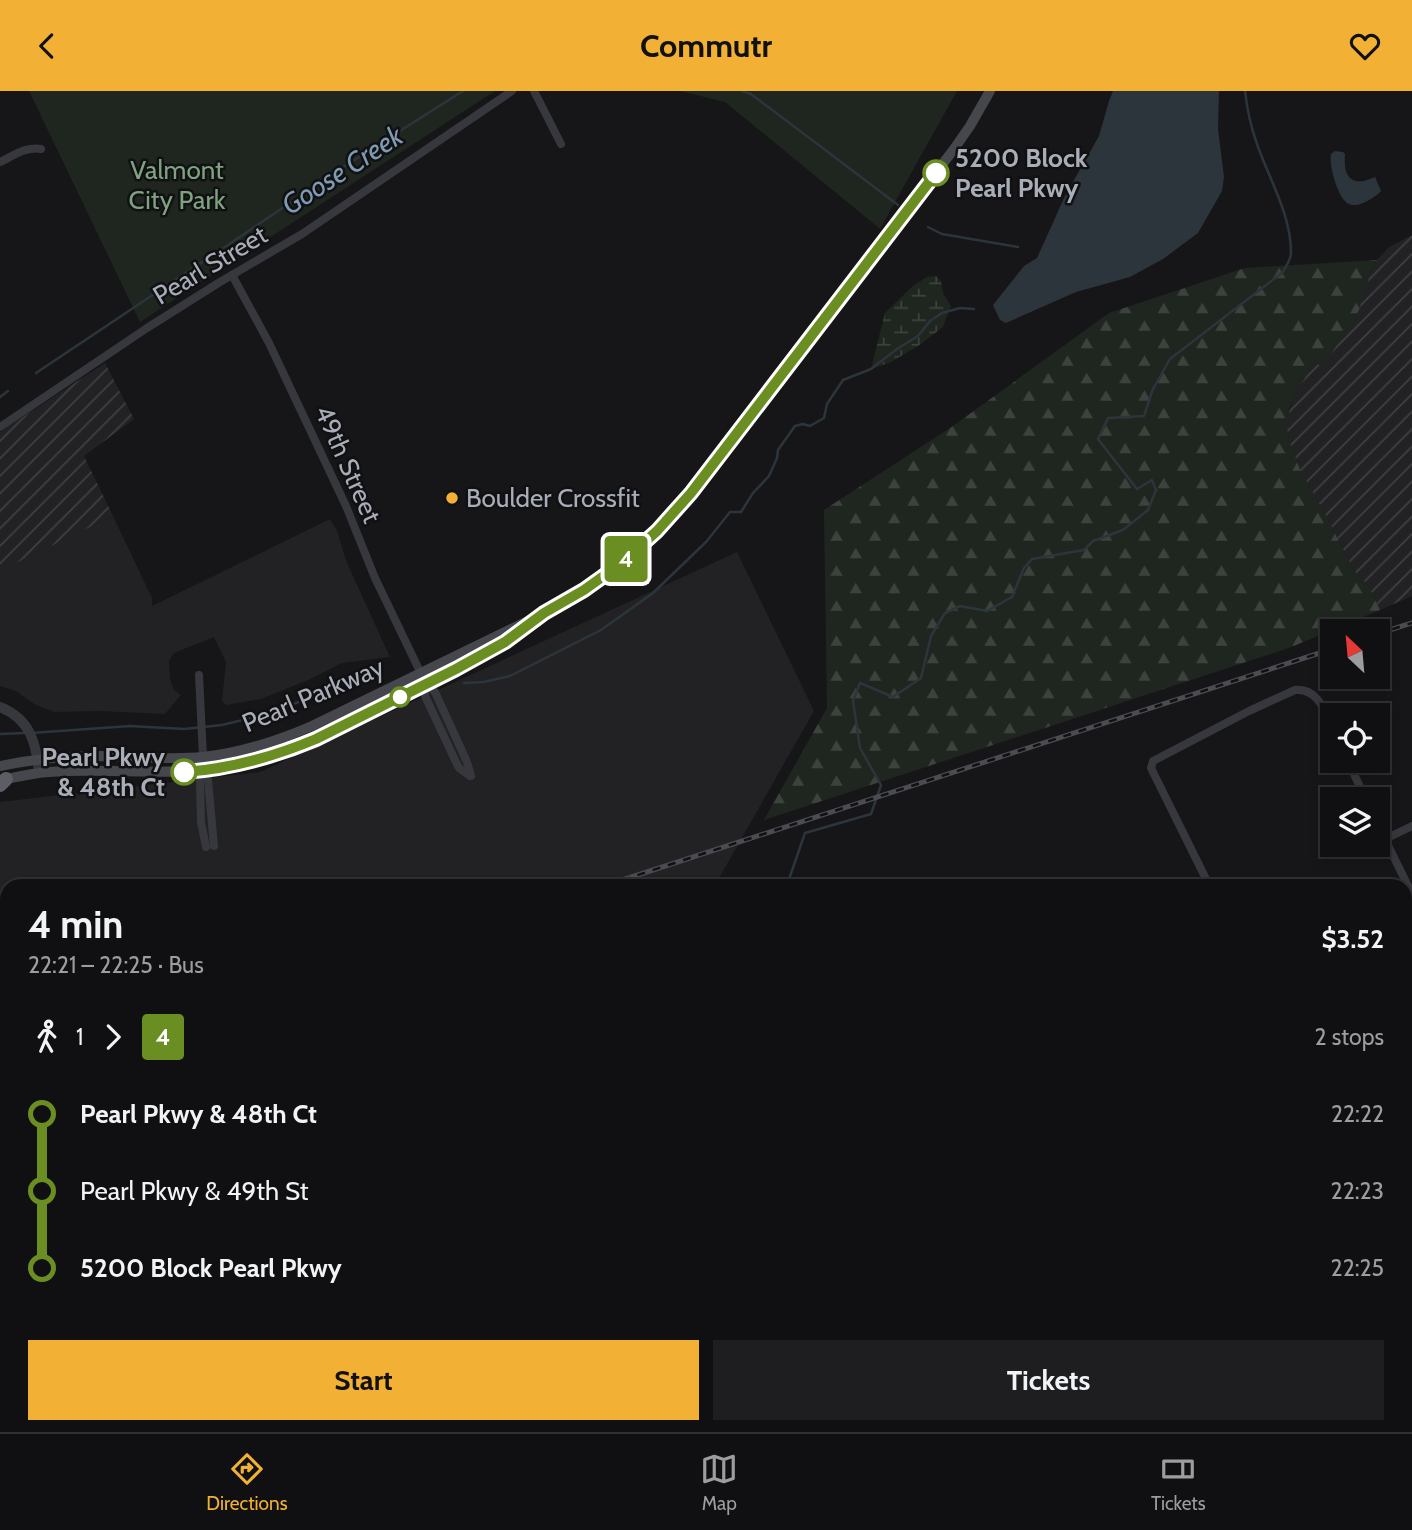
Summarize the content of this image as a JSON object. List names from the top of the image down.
{
  "streets": {
    "main road": ["Pearl Parkway"],
    "street": ["Pearl Street", "49th Street"]
  },
  "crossings": [
    ["Pearl Street", "49th Street"],
    ["49th Street", "Pearl Parkway"]
  ],
  "water": ["Goose Creek"],
  "parks": ["Valmont City Park"],
  "places": ["5200 Block Pearl Pkwy", "Boulder Crossfit", "Pearl Pkwy & 48th Ct"],
  "lines": ["bus line 4"],
  "north": "top left",
  "page": {
    "header": "Commutr",
    "on_map": "4",
    "heading": ["4 min", "22:21 – 22:25 · Bus", "$3.52"],
    "legs": ["1", "4", "2 stops"],
    "list": [
      {
        "name": "Pearl Pkwy & 48th Ct",
        "value": "22:22"
      },
      {
        "name": "Pearl Pkwy & 49th St",
        "value": "22:23"
      },
      {
        "name": "5200 Block Pearl Pkwy",
        "value": "22:25"
      }
    ],
    "buttons": ["Start", "Tickets"],
    "tabs": ["Directions", "Map", "Tickets"]
  }
}
